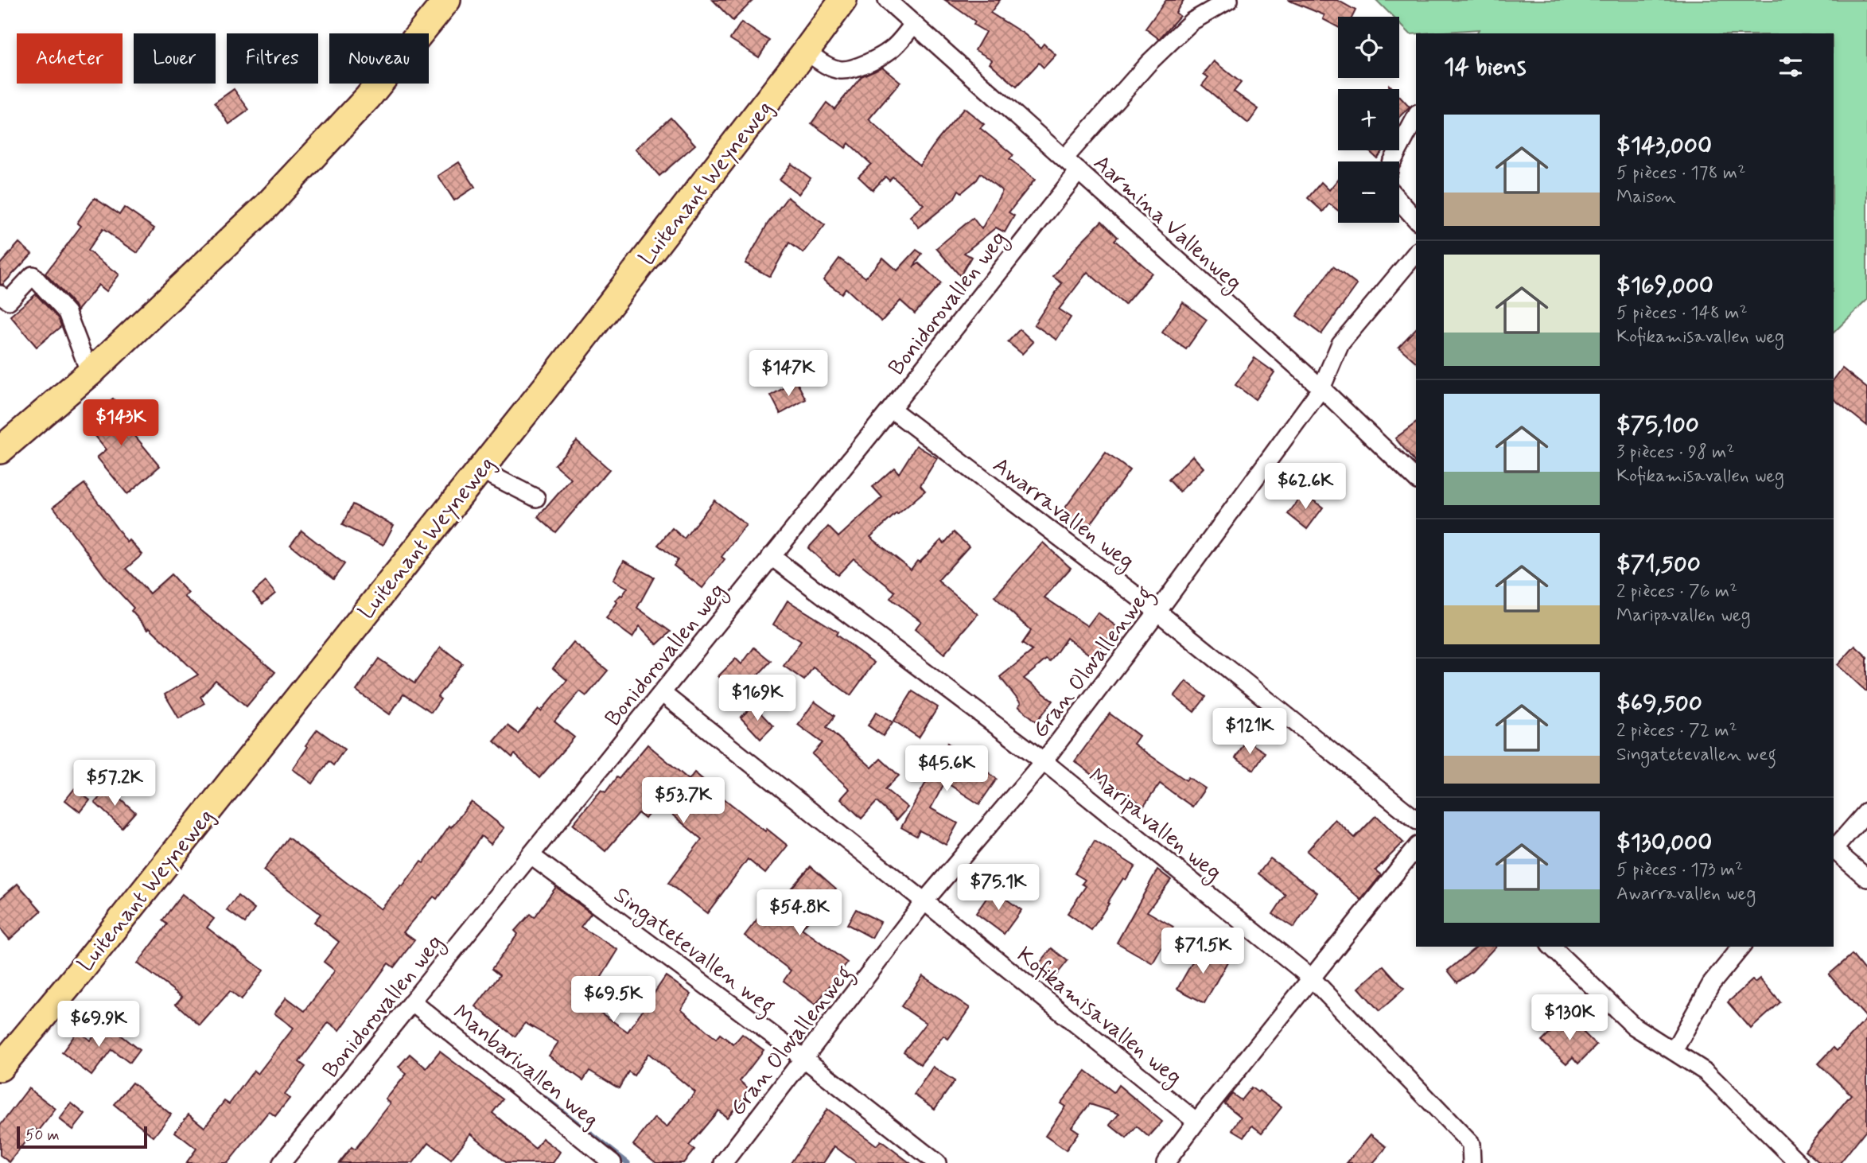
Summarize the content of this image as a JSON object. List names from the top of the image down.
{
  "streets": {
    "main road": ["Luitenant Weyneweg"],
    "street": [
      "Aarmina Vallenweg",
      "Bonidorovallen weg",
      "Awarravallen weg",
      "Gran Olovallenweg",
      "Maripavallen weg",
      "Singatetevallen weg",
      "Kofikamisavallen weg",
      "Manbarivallen weg"
    ]
  },
  "crossings": [
    ["Aarmina Vallenweg", "Bonidorovallen weg"],
    ["Aarmina Vallenweg", "Gran Olovallenweg"],
    ["Bonidorovallen weg", "Awarravallen weg"],
    ["Bonidorovallen weg", "Maripavallen weg"],
    ["Bonidorovallen weg", "Singatetevallen weg"],
    ["Bonidorovallen weg", "Kofikamisavallen weg"],
    ["Bonidorovallen weg", "Manbarivallen weg"],
    ["Awarravallen weg", "Gran Olovallenweg"],
    ["Gran Olovallenweg", "Maripavallen weg"],
    ["Gran Olovallenweg", "Singatetevallen weg"],
    ["Gran Olovallenweg", "Kofikamisavallen weg"]
  ],
  "scale_bar": "50 m",
  "page": {
    "map_buttons": ["+", "−"],
    "chip": [
      "Acheter",
      "Louer",
      "Filtres",
      "Nouveau"
    ],
    "heading": "14 biens",
    "list": [
      {
        "name": "$143,000",
        "note": "5 pièces · 178 m² · Maison"
      },
      {
        "name": "$169,000",
        "note": "5 pièces · 148 m² · Kofikamisavallen weg"
      },
      {
        "name": "$75,100",
        "note": "3 pièces · 98 m² · Kofikamisavallen weg"
      },
      {
        "name": "$71,500",
        "note": "2 pièces · 76 m² · Maripavallen weg"
      },
      {
        "name": "$69,500",
        "note": "2 pièces · 72 m² · Singatetevallen weg"
      },
      {
        "name": "$130,000",
        "note": "5 pièces · 173 m² · Awarravallen weg"
      }
    ],
    "price": [
      "$147K",
      "$143K",
      "$62.6K",
      "$169K",
      "$121K",
      "$45.6K",
      "$57.2K",
      "$53.7K",
      "$75.1K",
      "$54.8K",
      "$71.5K",
      "$69.5K",
      "$130K",
      "$69.9K"
    ],
    "scale": "50 m"
  }
}
